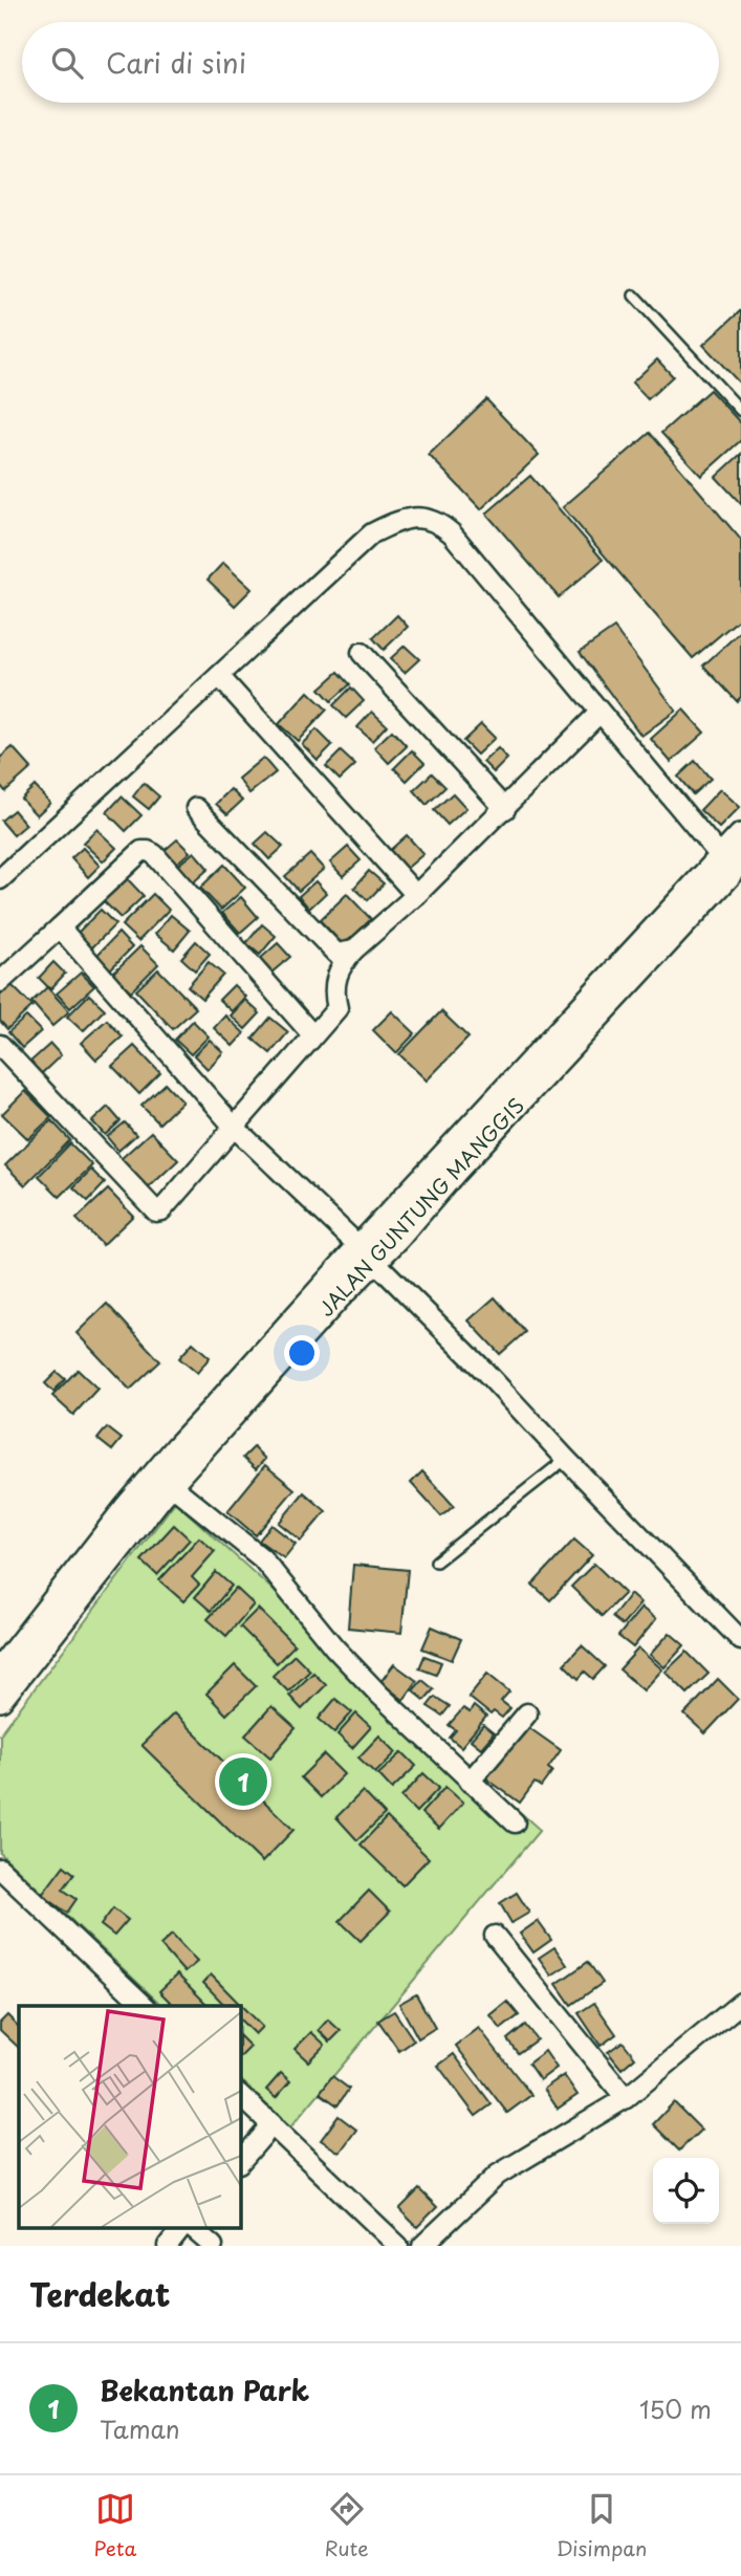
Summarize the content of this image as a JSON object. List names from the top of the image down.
{
  "streets": {
    "street": ["JALAN GUNTUNG MANGGIS"]
  },
  "page": {
    "search": "Cari di sini",
    "pins": "1",
    "heading": "Terdekat",
    "list": [
      {
        "mark": "1",
        "name": "Bekantan Park",
        "note": "Taman",
        "value": "150 m"
      }
    ],
    "nav": ["Peta", "Rute", "Disimpan"]
  }
}
